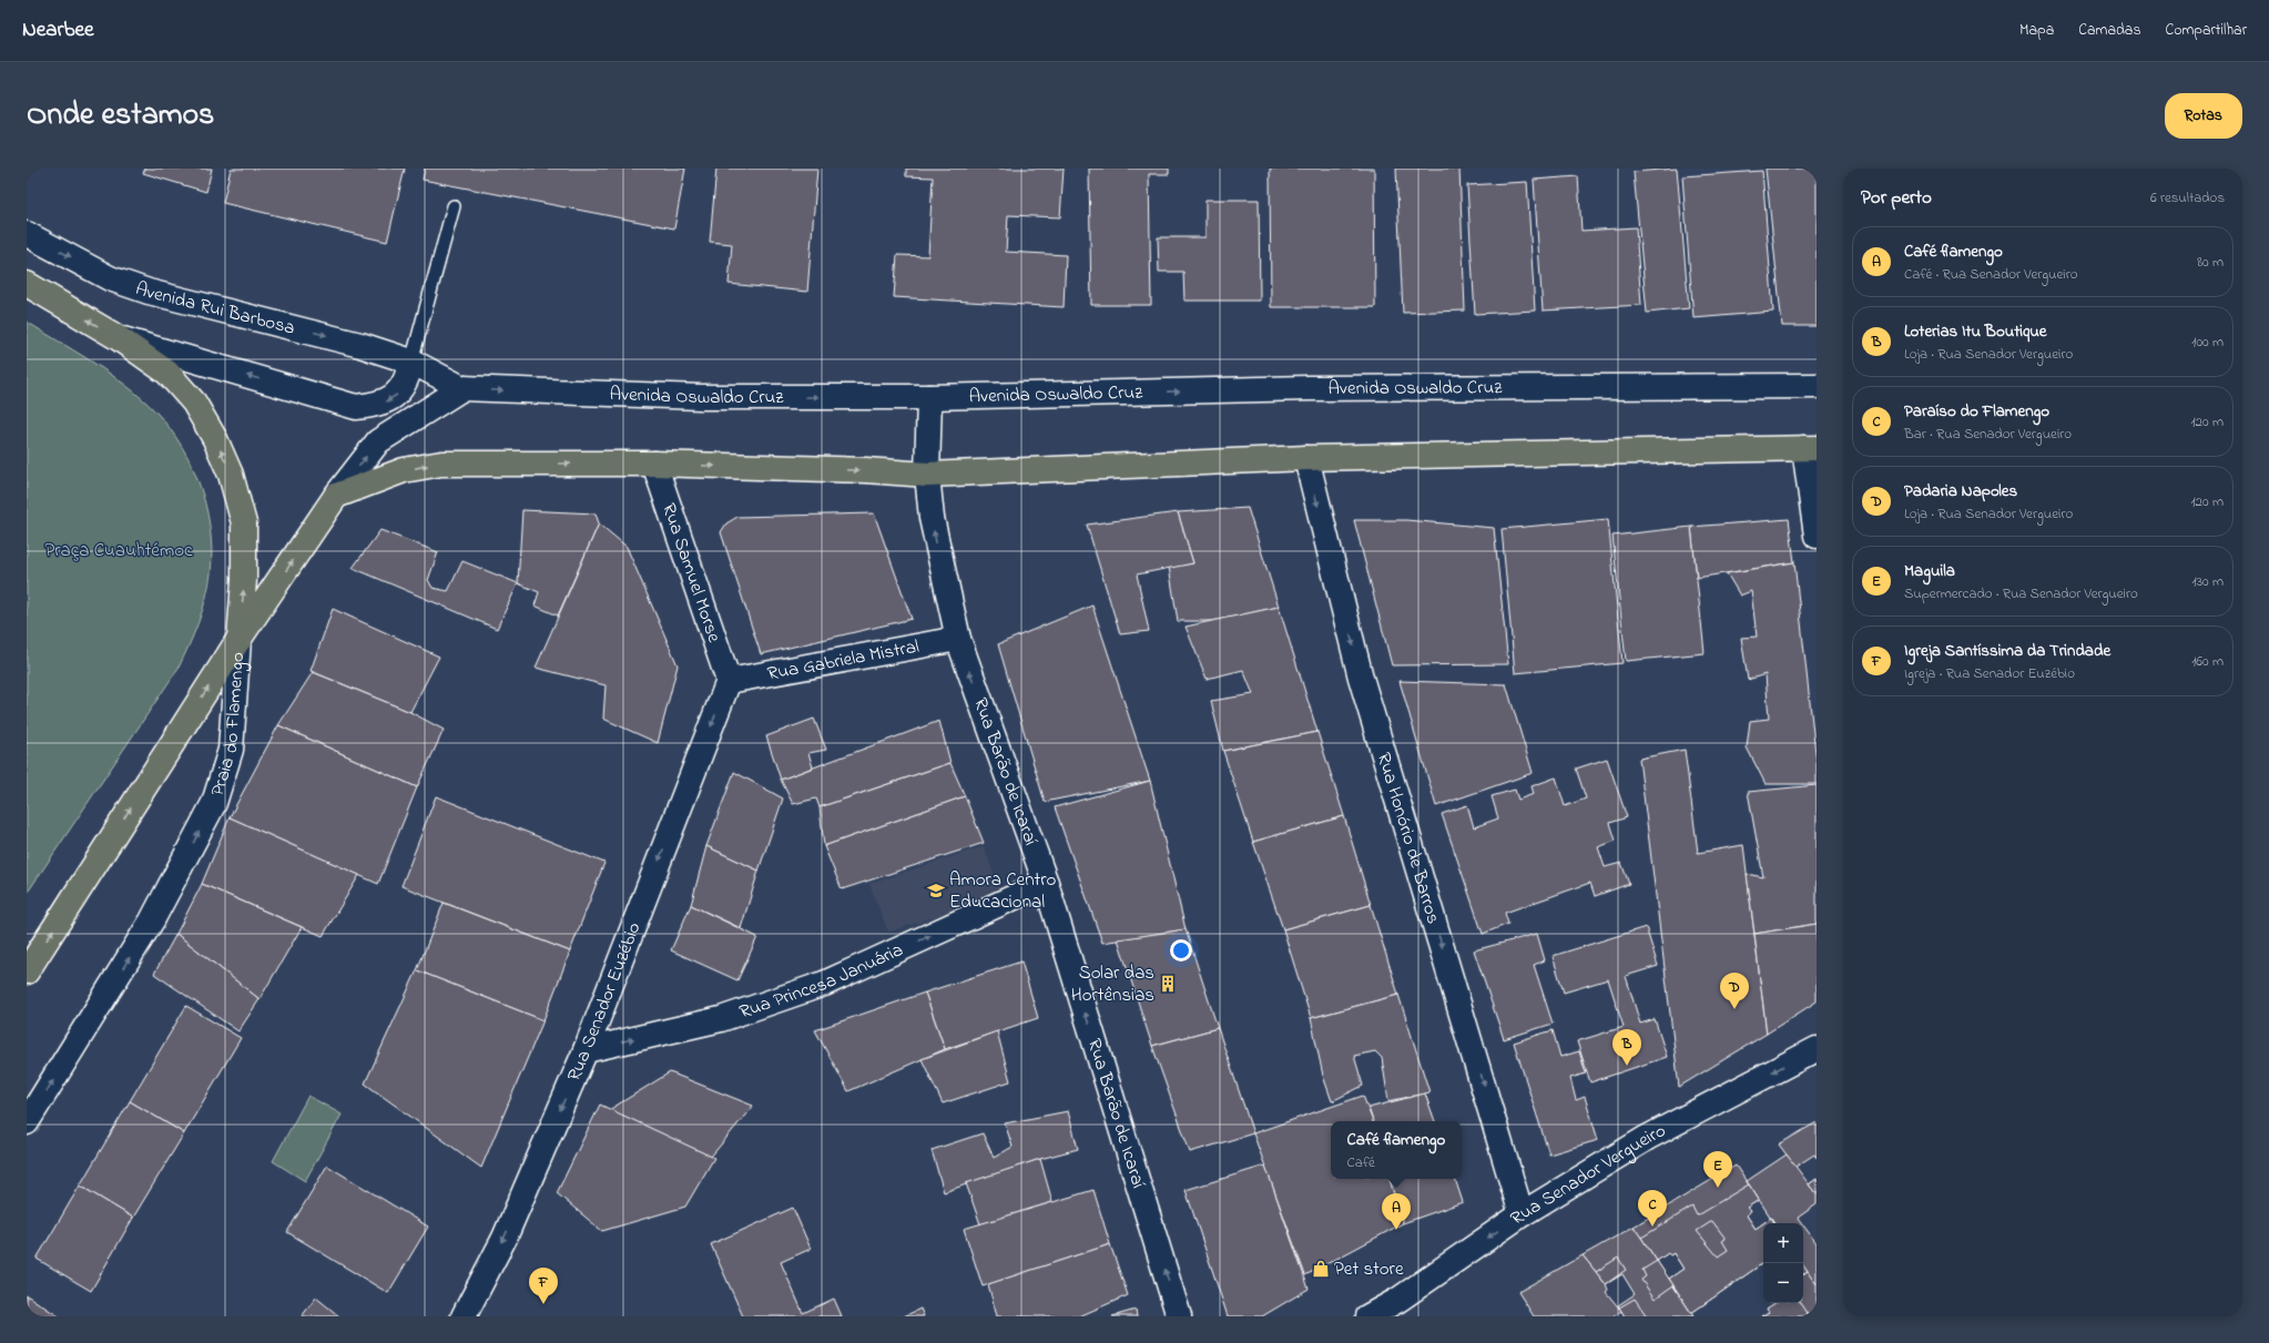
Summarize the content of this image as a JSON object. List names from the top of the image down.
{
  "streets": {
    "main road": ["Praia do Flamengo"],
    "street": [
      "Avenida Rui Barbosa",
      "Avenida Oswaldo Cruz",
      "Rua Samuel Morse",
      "Rua Gabriela Mistral",
      "Rua Barão de Icaraí",
      "Rua Honório de Barros",
      "Rua Princesa Januária",
      "Rua Senador Euzébio",
      "Rua Senador Vergueiro"
    ]
  },
  "crossings": [
    ["Avenida Rui Barbosa", "Avenida Oswaldo Cruz"],
    ["Avenida Oswaldo Cruz", "Rua Barão de Icaraí"],
    ["Rua Samuel Morse", "Rua Gabriela Mistral"],
    ["Rua Samuel Morse", "Rua Senador Euzébio"],
    ["Rua Gabriela Mistral", "Rua Barão de Icaraí"],
    ["Rua Gabriela Mistral", "Rua Senador Euzébio"],
    ["Rua Barão de Icaraí", "Rua Princesa Januária"],
    ["Rua Honório de Barros", "Rua Senador Vergueiro"],
    ["Rua Princesa Januária", "Rua Senador Euzébio"]
  ],
  "one_way": [
    "Avenida Rui Barbosa",
    "Avenida Oswaldo Cruz",
    "Praia do Flamengo",
    "Rua Barão de Icaraí",
    "Rua Honório de Barros",
    "Rua Princesa Januária",
    "Rua Senador Euzébio",
    "Rua Senador Vergueiro"
  ],
  "parks": ["Praça Cuauhtémoc"],
  "places": {
    "school or university": ["Amora Centro Educacional"],
    "building": ["Solar das Hortênsias"],
    "shop": ["Pet store"]
  },
  "page": {
    "header": "Nearbee",
    "nav": ["Mapa", "Camadas", "Compartilhar"],
    "title": "Onde estamos",
    "buttons": "Rotas",
    "heading": ["Por perto", "6 resultados"],
    "list": [
      {
        "mark": "A",
        "name": "Café flamengo",
        "note": "Café · Rua Senador Vergueiro",
        "value": "80 m"
      },
      {
        "mark": "B",
        "name": "Loterias Itu Boutique",
        "note": "Loja · Rua Senador Vergueiro",
        "value": "100 m"
      },
      {
        "mark": "C",
        "name": "Paraíso do Flamengo",
        "note": "Bar · Rua Senador Vergueiro",
        "value": "120 m"
      },
      {
        "mark": "D",
        "name": "Padaria Napoles",
        "note": "Loja · Rua Senador Vergueiro",
        "value": "120 m"
      },
      {
        "mark": "E",
        "name": "Maguila",
        "note": "Supermercado · Rua Senador Vergueiro",
        "value": "130 m"
      },
      {
        "mark": "F",
        "name": "Igreja Santíssima da Trindade",
        "note": "Igreja · Rua Senador Euzébio",
        "value": "160 m"
      }
    ],
    "pins": [
      "D",
      "B",
      "E",
      "C",
      "A",
      "F"
    ],
    "popup": ["Café flamengo", "Café"],
    "map_buttons": ["+", "−"]
  }
}
